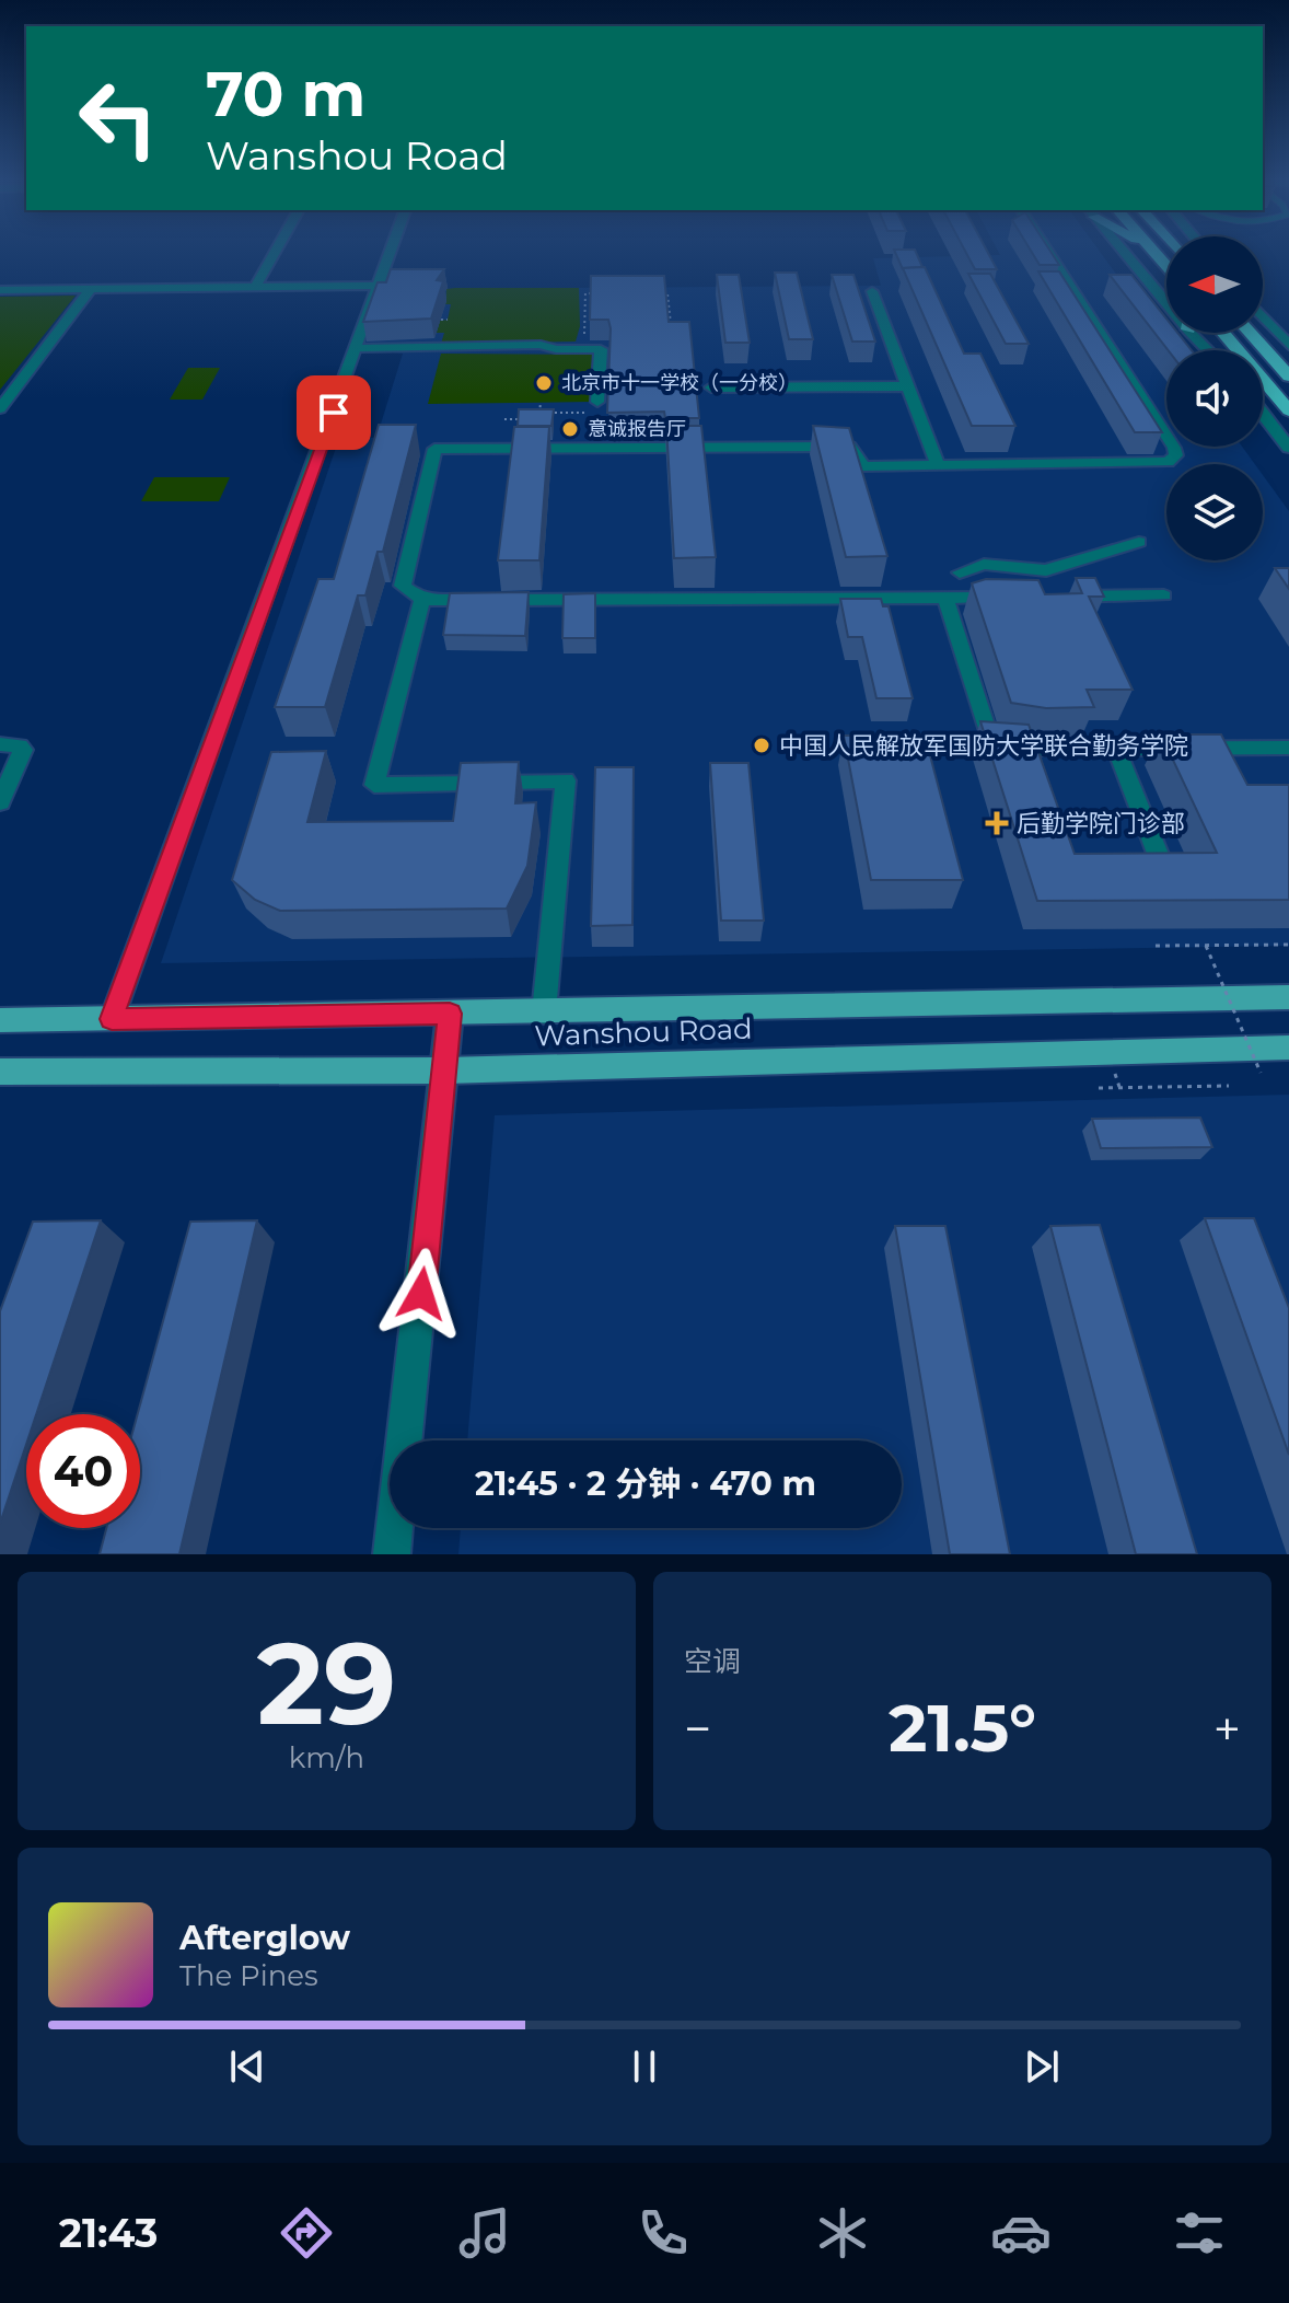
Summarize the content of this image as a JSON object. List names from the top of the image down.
{
  "streets": {
    "main road": ["Wanshou Road"]
  },
  "places": {
    "other": ["北京市十一学校（一分校）", "意诚报告厅", "中国人民解放军国防大学联合勤务学院"],
    "health": ["后勤学院门诊部"]
  },
  "north": "left",
  "page": {
    "turn": ["70 m", "Wanshou Road"],
    "limit": "40",
    "trip": "21:45 · 2 分钟 · 470 m",
    "tile": [
      ["29", "km/h"],
      "空调"
    ],
    "heat": ["−", "21.5°", "+"],
    "song": ["Afterglow", "The Pines"],
    "tabs": "21:43"
  }
}
